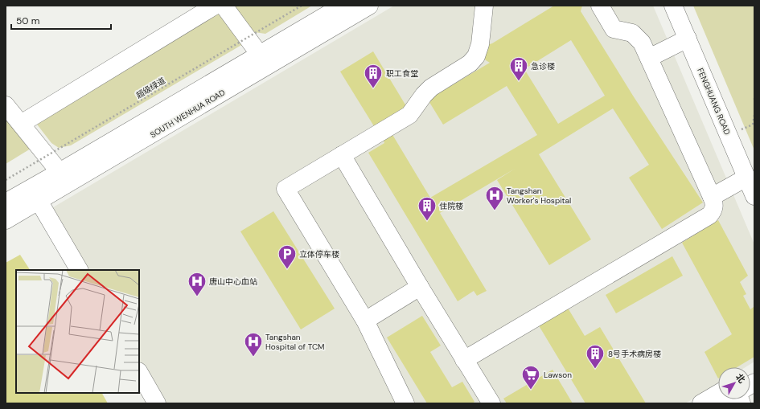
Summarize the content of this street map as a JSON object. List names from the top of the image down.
{
  "streets": {
    "street": ["FENGHUANG ROAD", "SOUTH WENHUA ROAD"],
    "path": ["超级绿道"]
  },
  "places": {
    "building": [
      "急诊楼",
      "职工食堂",
      "住院楼",
      "8号手术病房楼"
    ],
    "hospital": ["Tangshan Worker's Hospital", "唐山中心血站", "Tangshan Hospital of TCM"],
    "parking": ["立体停车楼"],
    "supermarket": ["Lawson"]
  },
  "scale_bar": "50 m",
  "north": "top right"
}
